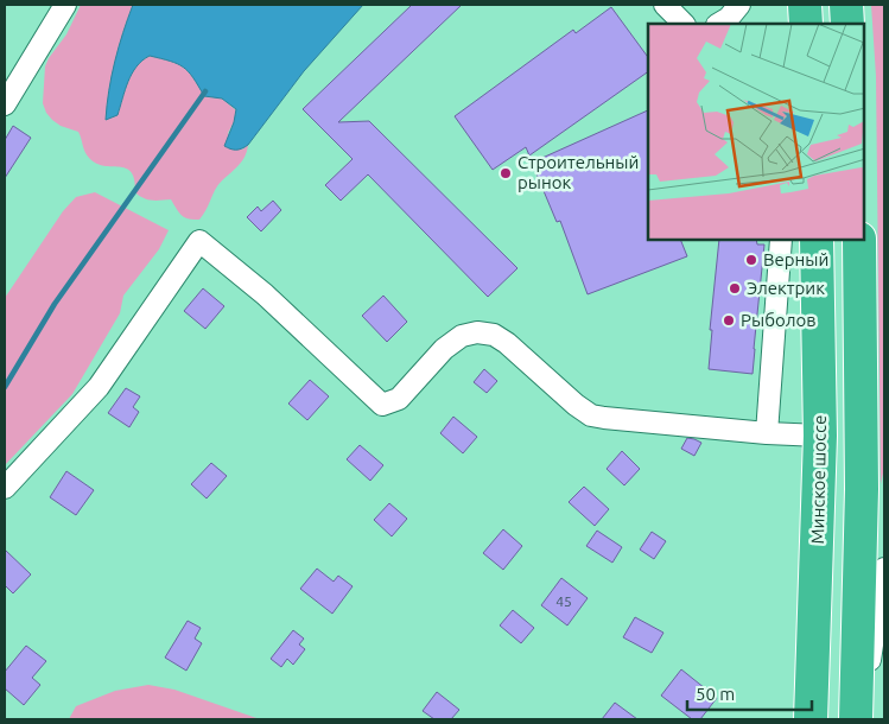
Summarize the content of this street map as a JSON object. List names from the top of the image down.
{
  "streets": {
    "highway": ["Минское шоссе"]
  },
  "places": [
    "Строительный рынок",
    "Верный",
    "Электрик",
    "Рыболов"
  ],
  "house_numbers": ["45"],
  "scale_bar": "50 m"
}
